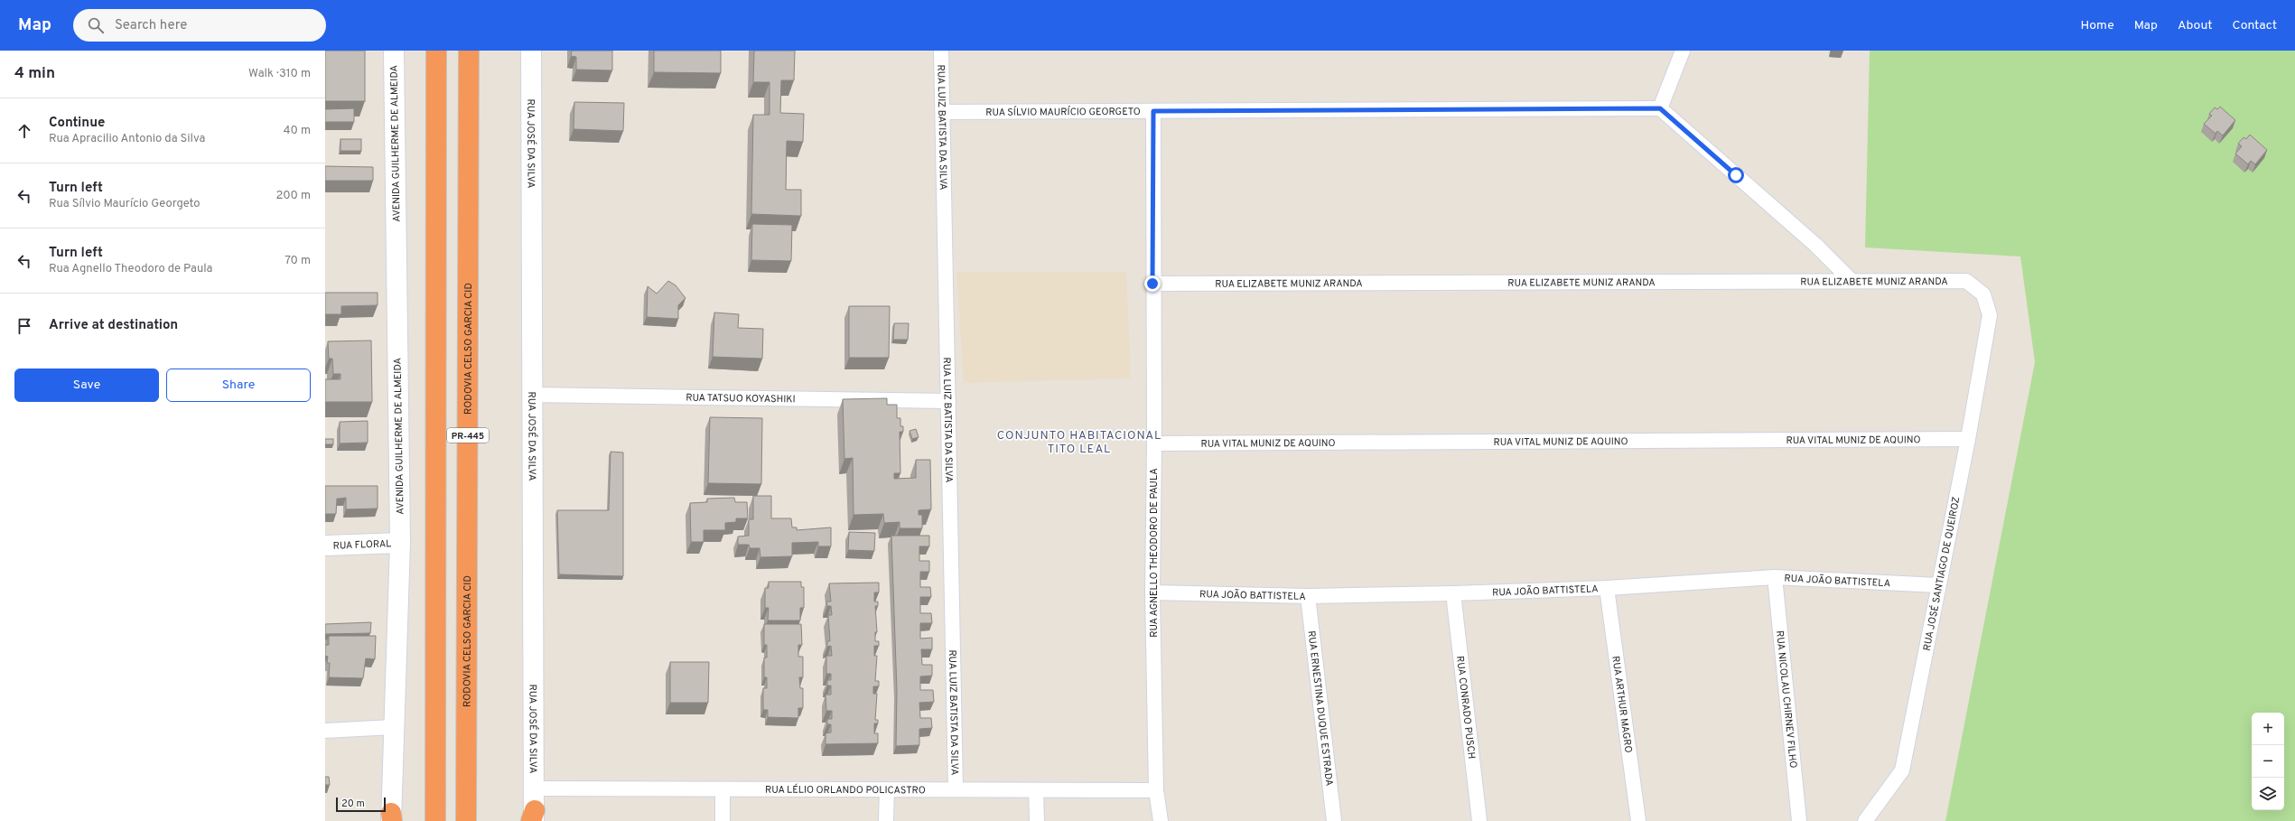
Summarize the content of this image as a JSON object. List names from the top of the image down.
{
  "streets": {
    "highway": ["RODOVIA CELSO GARCIA CID", "PR-445"],
    "street": [
      "RUA SÍLVIO MAURÍCIO GEORGETO",
      "RUA LUIZ BATISTA DA SILVA",
      "AVENIDA GUILHERME DE ALMEIDA",
      "RUA JOSÉ DA SILVA",
      "RUA ELIZABETE MUNIZ ARANDA",
      "RUA TATSUO KOYASHIKI",
      "RUA VITAL MUNIZ DE AQUINO",
      "RUA FLORAL",
      "RUA AGNELLO THEODORO DE PAULA",
      "RUA JOSÉ SANTIAGO DE QUEIROZ",
      "RUA JOÃO BATTISTELA",
      "RUA NICOLAU CHIRNEV FILHO",
      "RUA ARTHUR MAGRO",
      "RUA CONRADO PUSCH",
      "RUA ERNESTINA DUQUE ESTRADA",
      "RUA LÉLIO ORLANDO POLICASTRO"
    ]
  },
  "crossings": [
    ["RUA SÍLVIO MAURÍCIO GEORGETO", "RUA LUIZ BATISTA DA SILVA"],
    ["RUA SÍLVIO MAURÍCIO GEORGETO", "RUA AGNELLO THEODORO DE PAULA"],
    ["RUA LUIZ BATISTA DA SILVA", "RUA TATSUO KOYASHIKI"],
    ["RUA LUIZ BATISTA DA SILVA", "RUA LÉLIO ORLANDO POLICASTRO"],
    ["AVENIDA GUILHERME DE ALMEIDA", "RUA FLORAL"],
    ["RUA JOSÉ DA SILVA", "RUA TATSUO KOYASHIKI"],
    ["RUA JOSÉ DA SILVA", "RUA LÉLIO ORLANDO POLICASTRO"],
    ["RUA ELIZABETE MUNIZ ARANDA", "RUA AGNELLO THEODORO DE PAULA"],
    ["RUA ELIZABETE MUNIZ ARANDA", "RUA JOSÉ SANTIAGO DE QUEIROZ"],
    ["RUA VITAL MUNIZ DE AQUINO", "RUA AGNELLO THEODORO DE PAULA"],
    ["RUA VITAL MUNIZ DE AQUINO", "RUA JOSÉ SANTIAGO DE QUEIROZ"],
    ["RUA AGNELLO THEODORO DE PAULA", "RUA JOÃO BATTISTELA"],
    ["RUA AGNELLO THEODORO DE PAULA", "RUA LÉLIO ORLANDO POLICASTRO"],
    ["RUA JOSÉ SANTIAGO DE QUEIROZ", "RUA JOÃO BATTISTELA"],
    ["RUA JOÃO BATTISTELA", "RUA NICOLAU CHIRNEV FILHO"],
    ["RUA JOÃO BATTISTELA", "RUA ARTHUR MAGRO"],
    ["RUA JOÃO BATTISTELA", "RUA CONRADO PUSCH"],
    ["RUA JOÃO BATTISTELA", "RUA ERNESTINA DUQUE ESTRADA"]
  ],
  "districts": ["CONJUNTO HABITACIONAL TITO LEAL"],
  "scale_bar": "20 m",
  "page": {
    "header": "Map",
    "search": "Search here",
    "nav": [
      "Home",
      "Map",
      "About",
      "Contact"
    ],
    "heading": ["4 min", "Walk · 310 m"],
    "list": [
      ["Continue", "Rua Apracilio Antonio da Silva", "40 m"],
      ["Turn left", "Rua Sílvio Maurício Georgeto", "200 m"],
      ["Turn left", "Rua Agnello Theodoro de Paula", "70 m"],
      "Arrive at destination"
    ],
    "buttons": ["Save", "Share"],
    "map_buttons": ["+", "−"],
    "scale": "20 m"
  }
}
